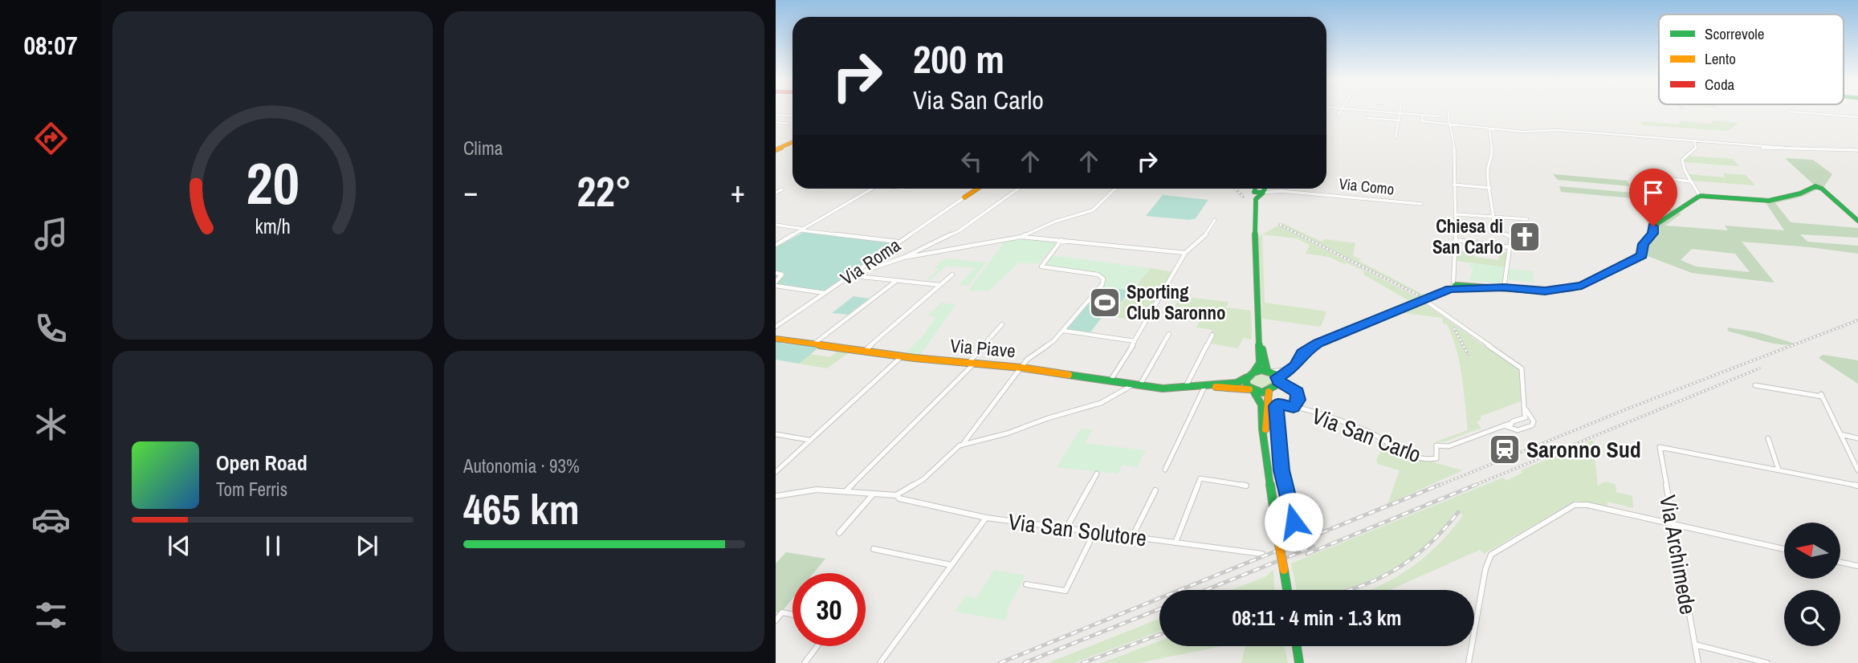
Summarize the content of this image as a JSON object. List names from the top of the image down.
{
  "streets": {
    "street": [
      "Via Como",
      "Via Roma",
      "Via Piave",
      "Via San Carlo",
      "Via San Solutore",
      "Via Archimede"
    ]
  },
  "places": {
    "church": ["Chiesa di San Carlo"],
    "sports": ["Sporting Club Saronno"],
    "station": ["Saronno Sud"]
  },
  "legend": ["Scorrevole", "Lento", "Coda"],
  "north": "left",
  "page": {
    "tabs": "08:07",
    "tile": [
      "Clima",
      ["Autonomia · 93%", "465 km"]
    ],
    "turn": ["200 m", "Via San Carlo"],
    "heat": ["−", "22°", "+"],
    "song": ["Open Road", "Tom Ferris"],
    "limit": "30",
    "trip": "08:11 · 4 min · 1.3 km",
    "gauge": ["20", "km/h"]
  }
}
